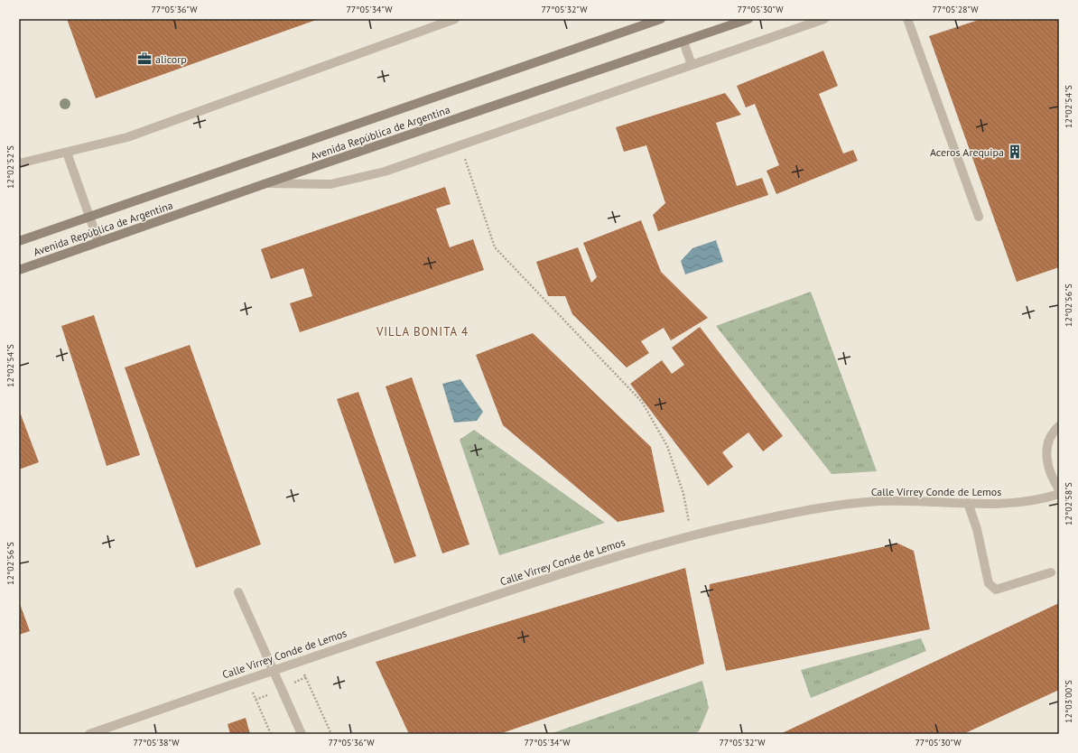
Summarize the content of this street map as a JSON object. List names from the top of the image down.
{
  "streets": {
    "main road": ["Avenida República de Argentina"],
    "street": ["Calle Virrey Conde de Lemos"]
  },
  "districts": ["VILLA BONITA 4"],
  "places": {
    "office": ["alicorp"],
    "building": ["Aceros Arequipa"]
  },
  "coordinates": [
    "77°05'36\"W",
    "77°05'34\"W",
    "77°05'32\"W",
    "77°05'30\"W",
    "77°05'28\"W",
    "12°02'54\"S",
    "12°02'52\"S",
    "12°02'56\"S",
    "12°02'58\"S",
    "12°03'00\"S",
    "77°05'38\"W"
  ]
}
